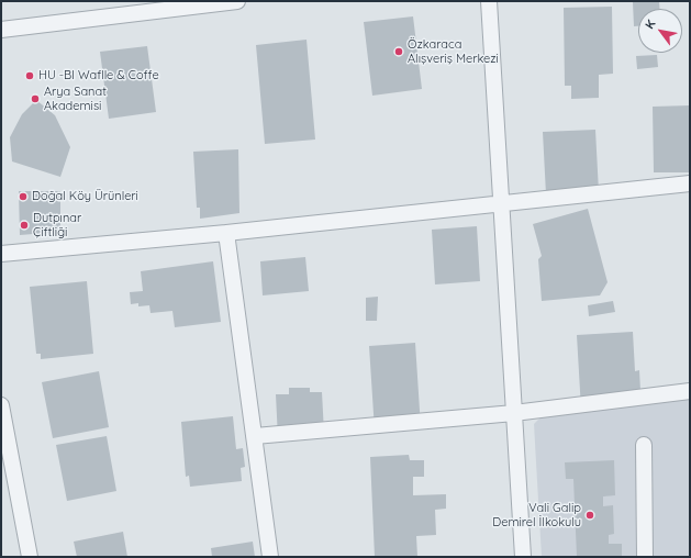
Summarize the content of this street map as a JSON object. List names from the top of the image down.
{
  "places": [
    "Özkaraca Alışveriş Merkezi",
    "HU -BI Waflle & Coffe",
    "Arya Sanat Akademisi",
    "Doğal Köy Ürünleri",
    "Dutpınar Çiftliği",
    "Vali Galip Demirel İlkokulu"
  ],
  "north": "top left"
}
